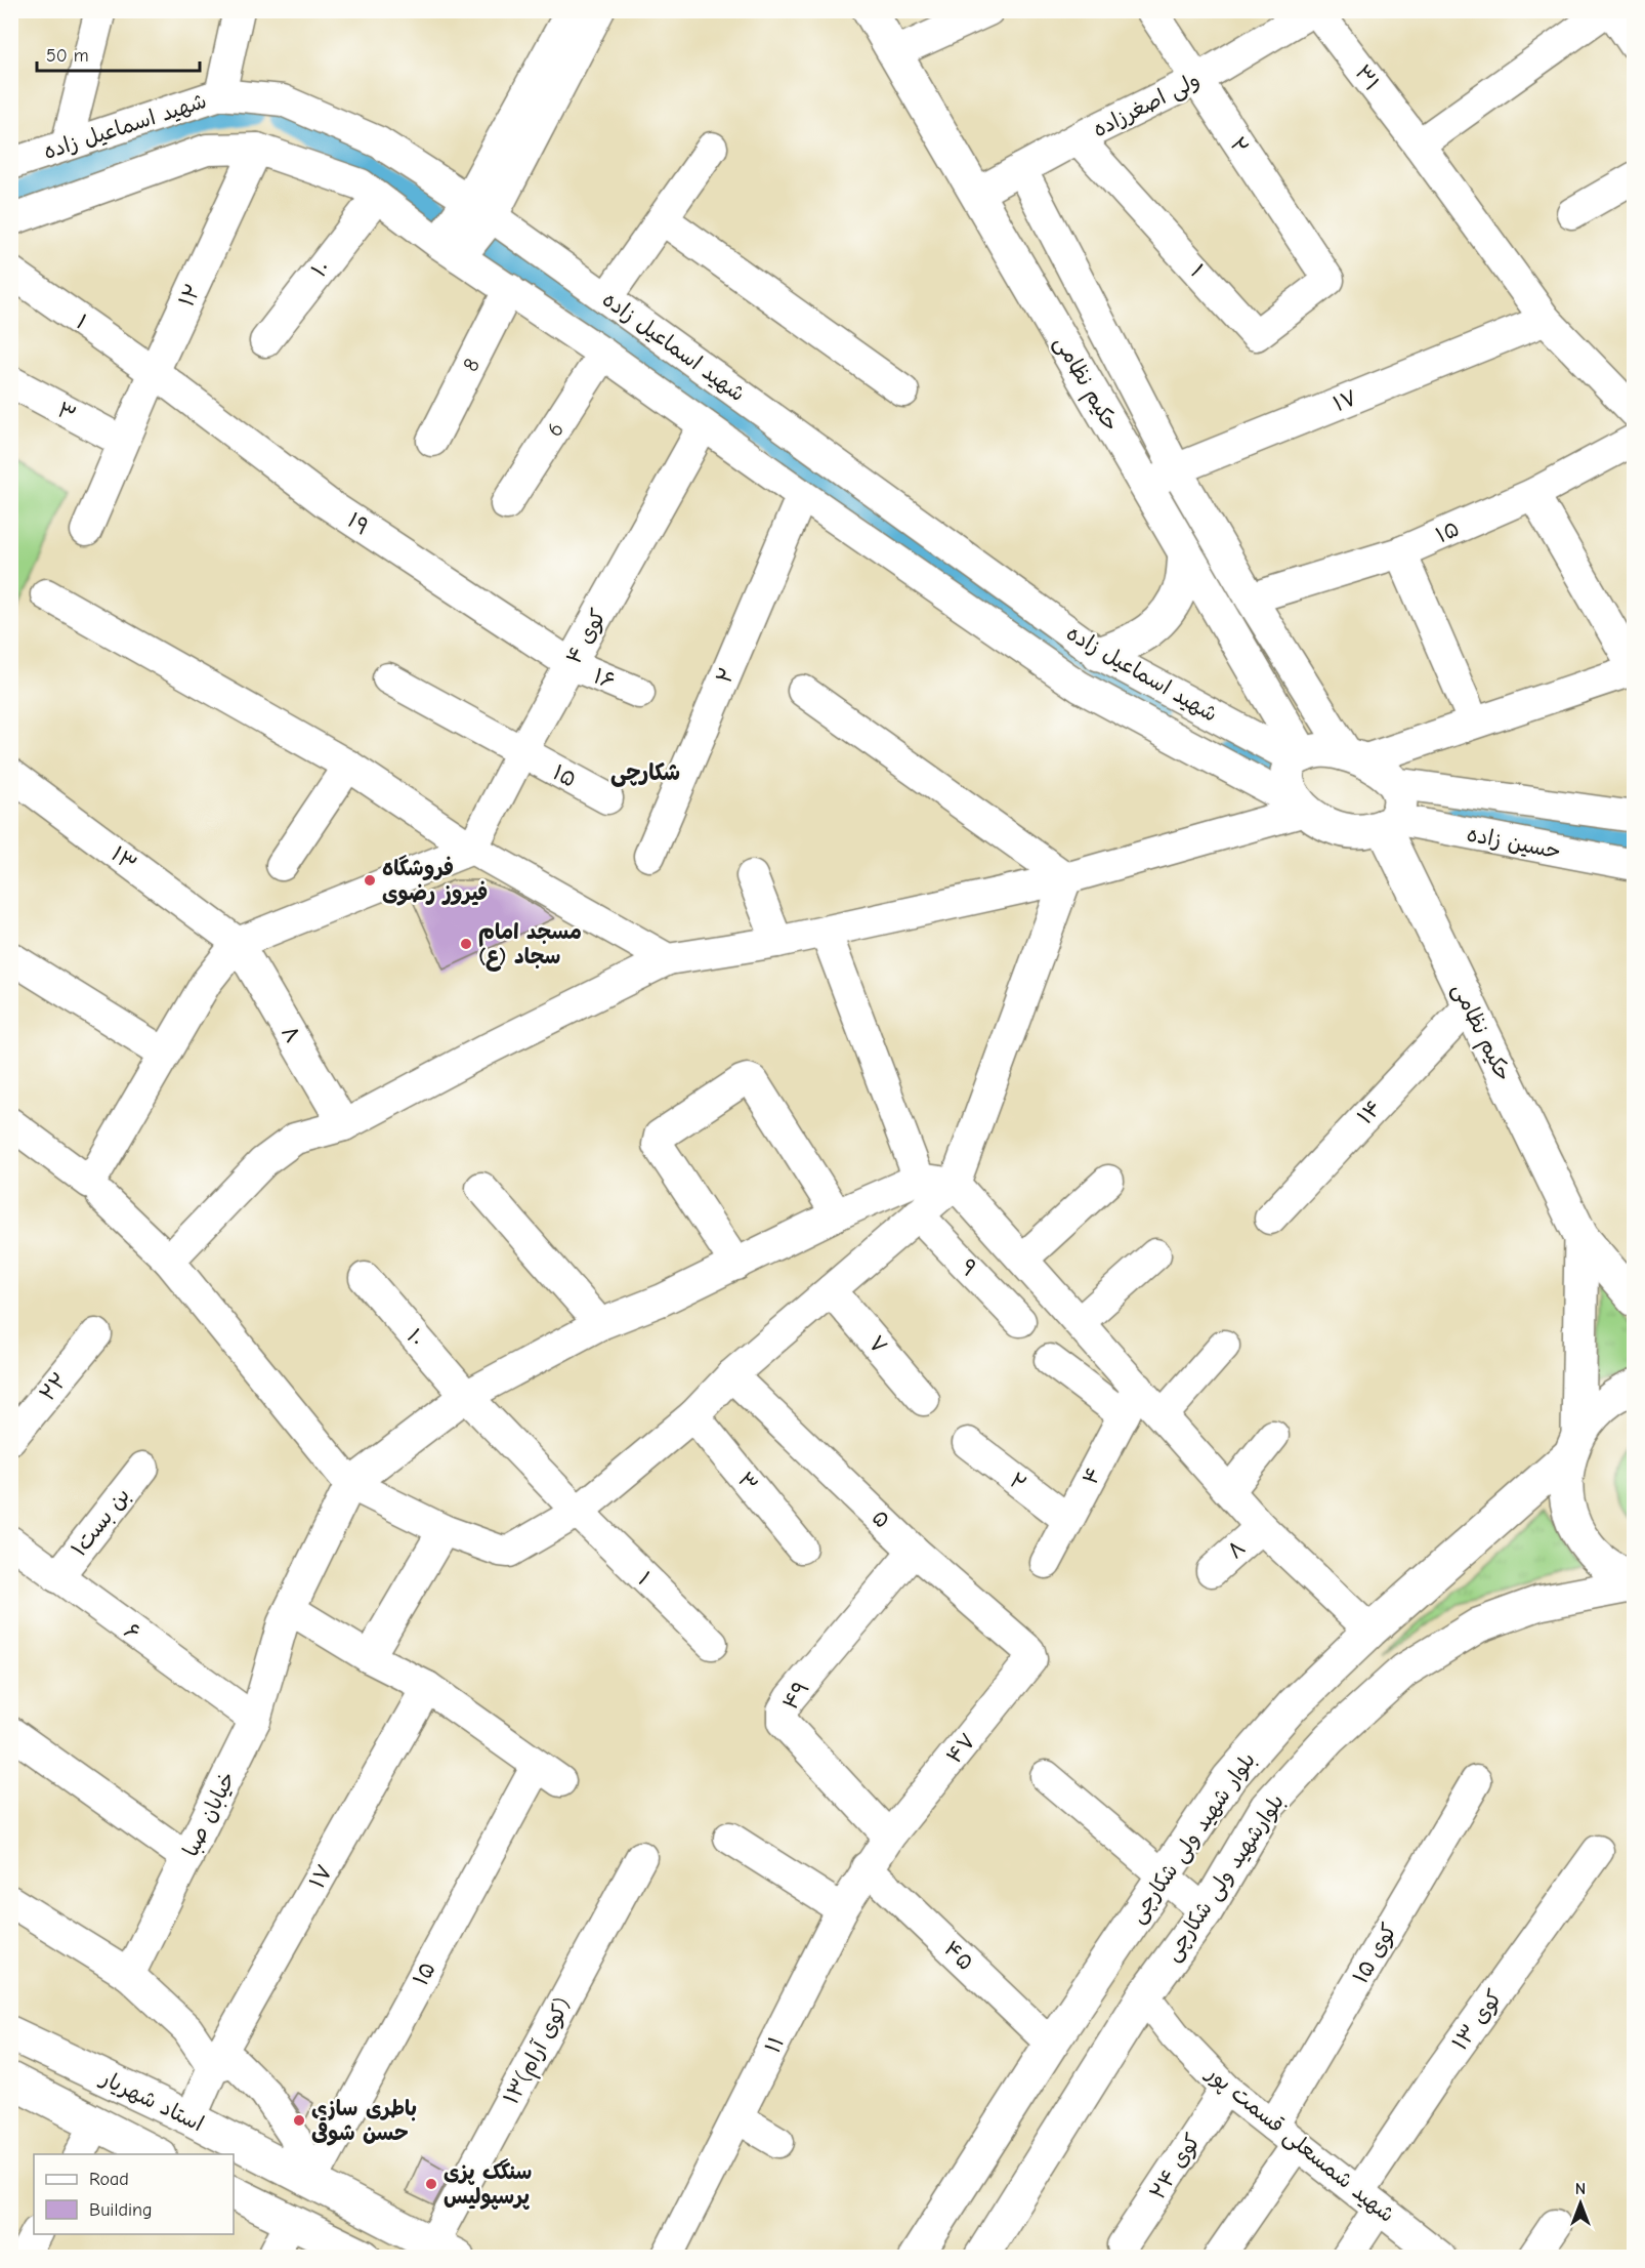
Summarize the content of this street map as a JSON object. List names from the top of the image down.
{
  "streets": {
    "main road": [
      "حکیم نظامی",
      "بلوار شهید ولی شکارچی",
      "بلوارشهید ولی شکارچی",
      "استاد شهریار"
    ],
    "street": [
      "۳۱",
      "ولی اصغرزاده",
      "شهید اسماعیل زاده",
      "۲",
      "۱۰",
      "۱",
      "۱۲",
      "8",
      "۱۷",
      "۳",
      "6",
      "۱۹",
      "۱۵",
      "کوی ۴",
      "۱۶",
      "حسین زاده",
      "۱۳",
      "۸",
      "۱۴",
      "۹",
      "۷",
      "۲۲",
      "۴",
      "۵",
      "بن بست۱",
      "۶",
      "۴۹",
      "۴۷",
      "خیابان صبا",
      "کوی ۱۵",
      "۴۵",
      "کوی ۱۳",
      "۱۱",
      "۱۳(کوی آرام)",
      "شهید شمسعلی قسمت پور",
      "کوی ۲۴"
    ]
  },
  "crossings": [
    ["۳۱", "ولی اصغرزاده"],
    ["۳۱", "۱۷"],
    ["ولی اصغرزاده", "۲"],
    ["ولی اصغرزاده", "۱"],
    ["ولی اصغرزاده", "حکیم نظامی"],
    ["شهید اسماعیل زاده", "۲"],
    ["شهید اسماعیل زاده", "۱۰"],
    ["شهید اسماعیل زاده", "۱۲"],
    ["شهید اسماعیل زاده", "8"],
    ["شهید اسماعیل زاده", "حکیم نظامی"],
    ["شهید اسماعیل زاده", "6"],
    ["شهید اسماعیل زاده", "کوی ۴"],
    ["شهید اسماعیل زاده", "حسین زاده"],
    ["۲", "۱"],
    ["۲", "۴"],
    ["۱۰", "۱"],
    ["۱", "۱۲"],
    ["۱", "۱۹"],
    ["۱۲", "۳"],
    ["۱۲", "۱۹"],
    ["حکیم نظامی", "۱۷"],
    ["حکیم نظامی", "حسین زاده"],
    ["حکیم نظامی", "۱۴"],
    ["حکیم نظامی", "بلوار شهید ولی شکارچی"],
    ["حکیم نظامی", "بلوارشهید ولی شکارچی"],
    ["۱۷", "۱۵"],
    ["۱۹", "کوی ۴"],
    ["۱۹", "۱۶"],
    ["۱۵", "کوی ۴"],
    ["۱۵", "استاد شهریار"],
    ["کوی ۴", "۱۶"],
    ["۱۳", "۸"],
    ["۵", "۴۹"],
    ["۵", "۴۷"],
    ["بن بست۱", "۶"],
    ["۶", "خیابان صبا"],
    ["۴۹", "۴۷"],
    ["۴۹", "۱۱"],
    ["۴۷", "۱۱"],
    ["بلوار شهید ولی شکارچی", "۴۵"],
    ["بلوارشهید ولی شکارچی", "شهید شمسعلی قسمت پور"],
    ["کوی ۱۵", "شهید شمسعلی قسمت پور"],
    ["۴۵", "۱۱"],
    ["کوی ۱۳", "شهید شمسعلی قسمت پور"],
    ["۱۳(کوی آرام)", "استاد شهریار"],
    ["شهید شمسعلی قسمت پور", "کوی ۲۴"]
  ],
  "districts": ["شکارچی"],
  "places": [
    "فروشگاه فیروز رضوی",
    "مسجد امام سجاد (ع)",
    "باطری سازی حسن شوقی",
    "سنگک پزی پرسپولیس"
  ],
  "legend": ["Road", "Building"],
  "scale_bar": "50 m",
  "north": "top"
}
